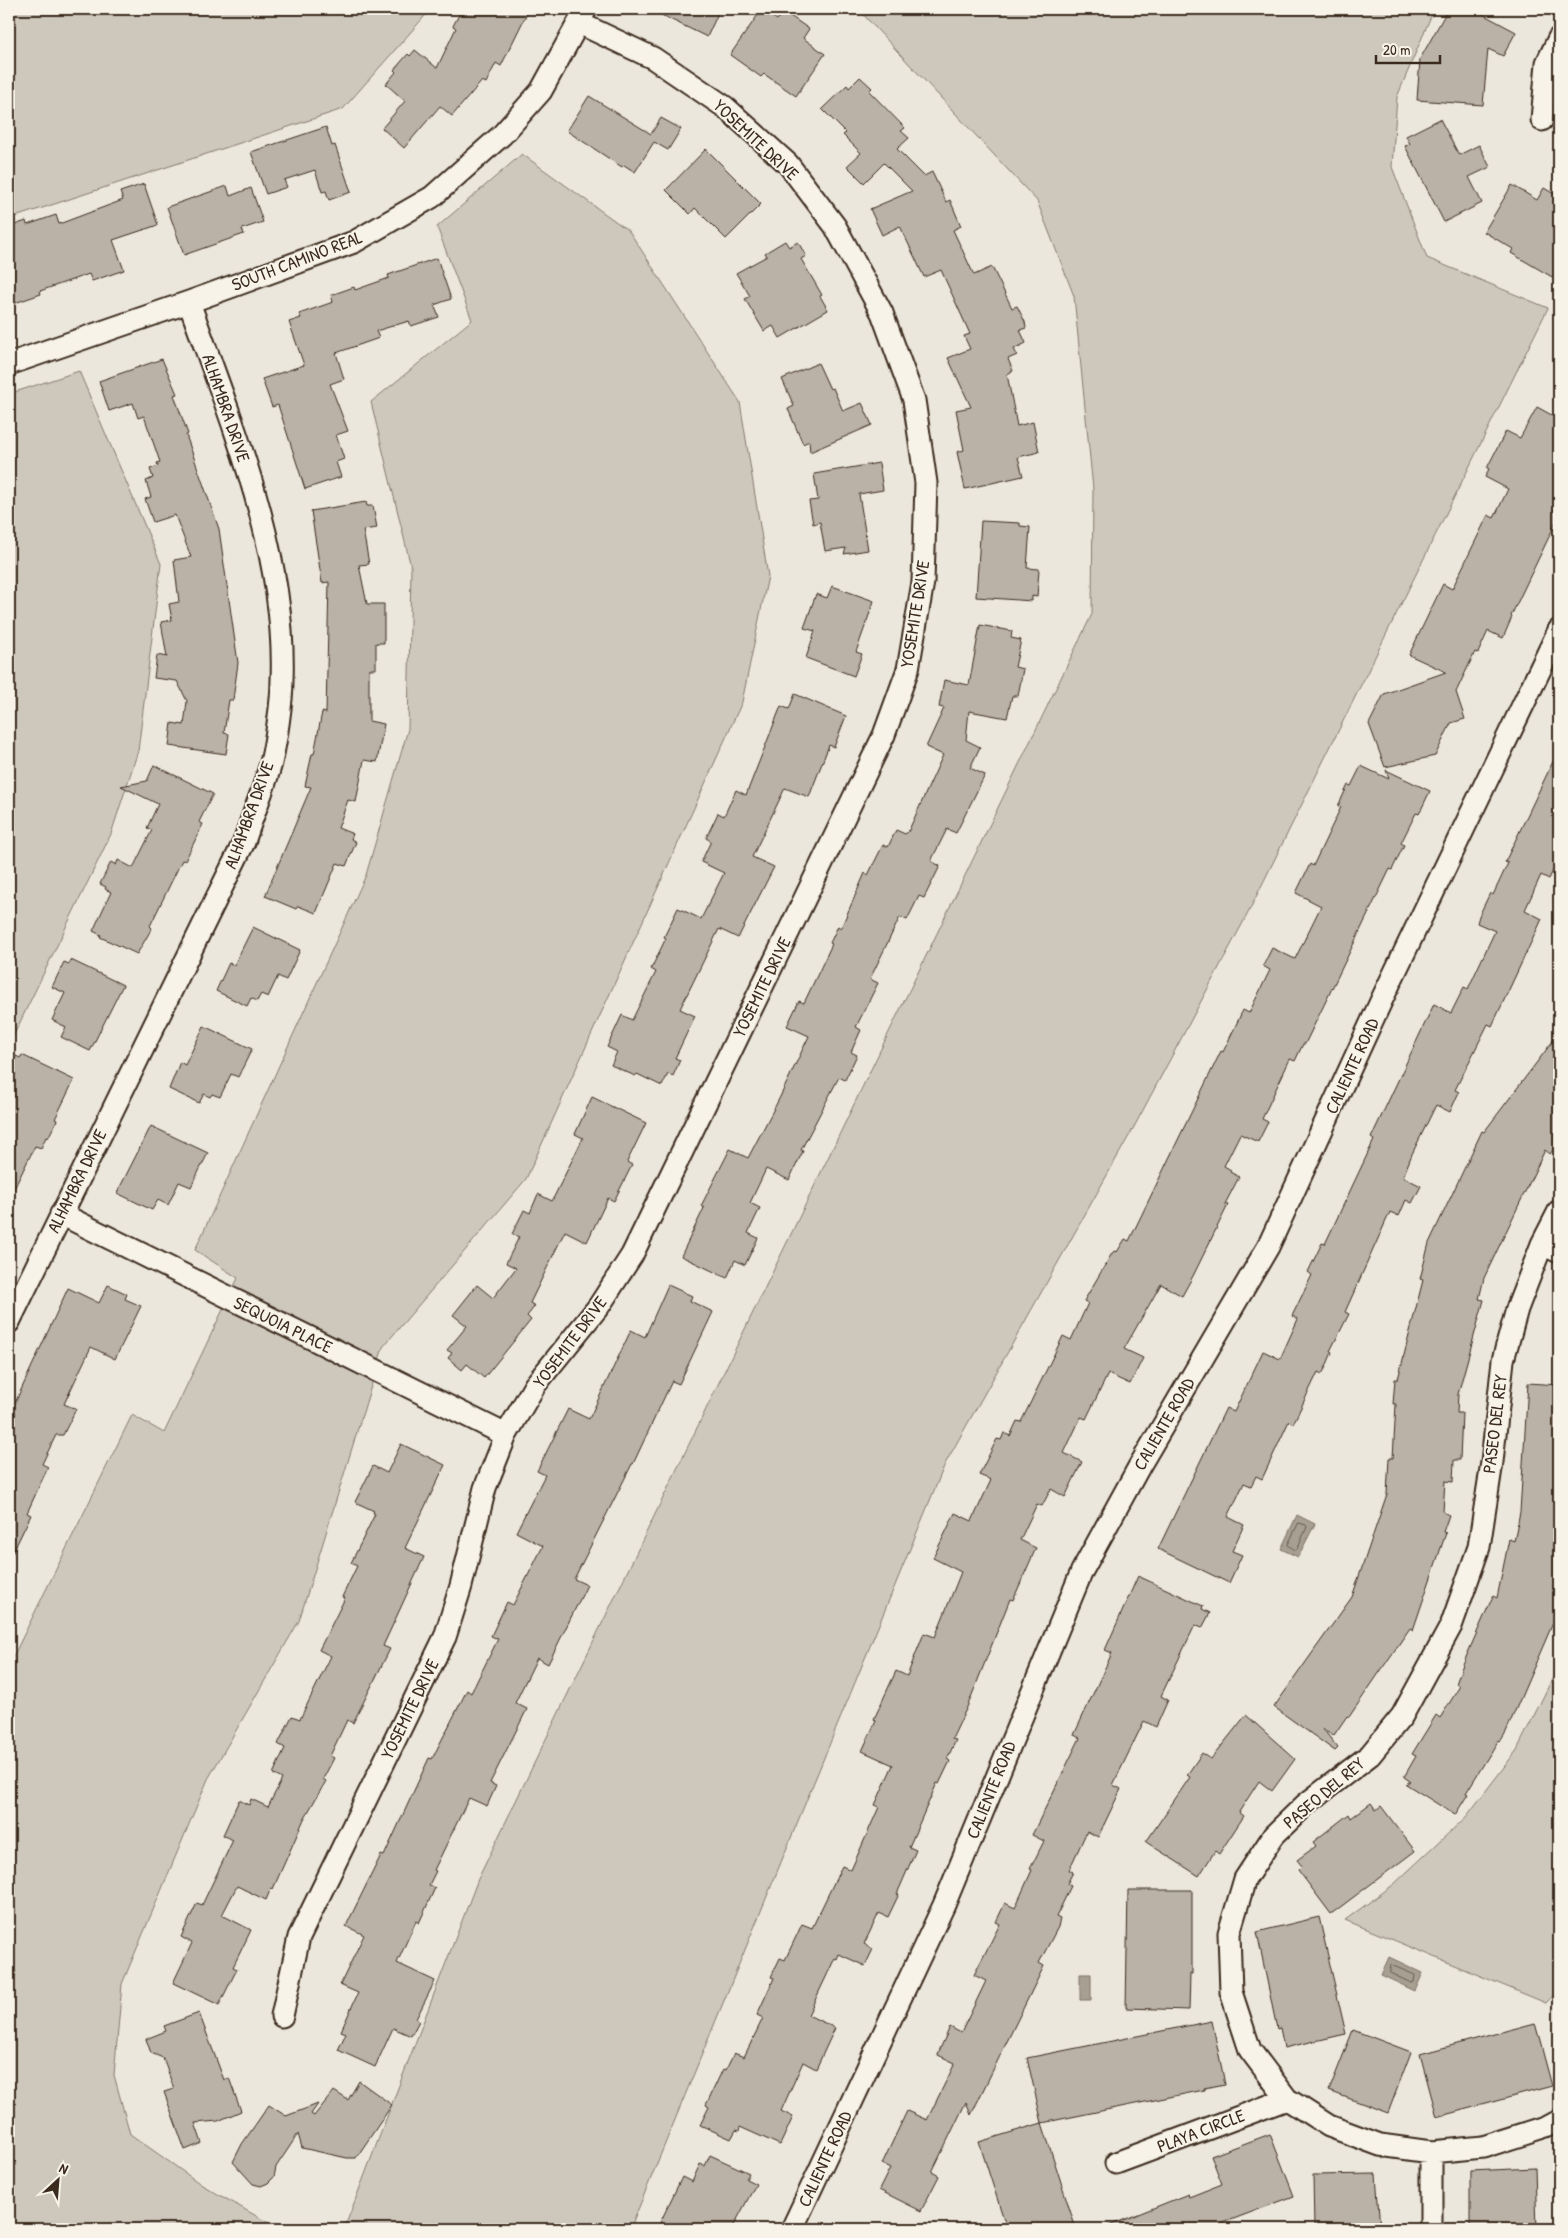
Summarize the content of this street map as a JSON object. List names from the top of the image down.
{
  "streets": {
    "street": [
      "YOSEMITE DRIVE",
      "SOUTH CAMINO REAL",
      "ALHAMBRA DRIVE",
      "CALIENTE ROAD",
      "SEQUOIA PLACE",
      "PASEO DEL REY",
      "PLAYA CIRCLE"
    ]
  },
  "crossings": [
    ["YOSEMITE DRIVE", "SOUTH CAMINO REAL"],
    ["YOSEMITE DRIVE", "SEQUOIA PLACE"],
    ["SOUTH CAMINO REAL", "ALHAMBRA DRIVE"],
    ["ALHAMBRA DRIVE", "SEQUOIA PLACE"],
    ["PASEO DEL REY", "PLAYA CIRCLE"]
  ],
  "scale_bar": "20 m",
  "north": "top right"
}
